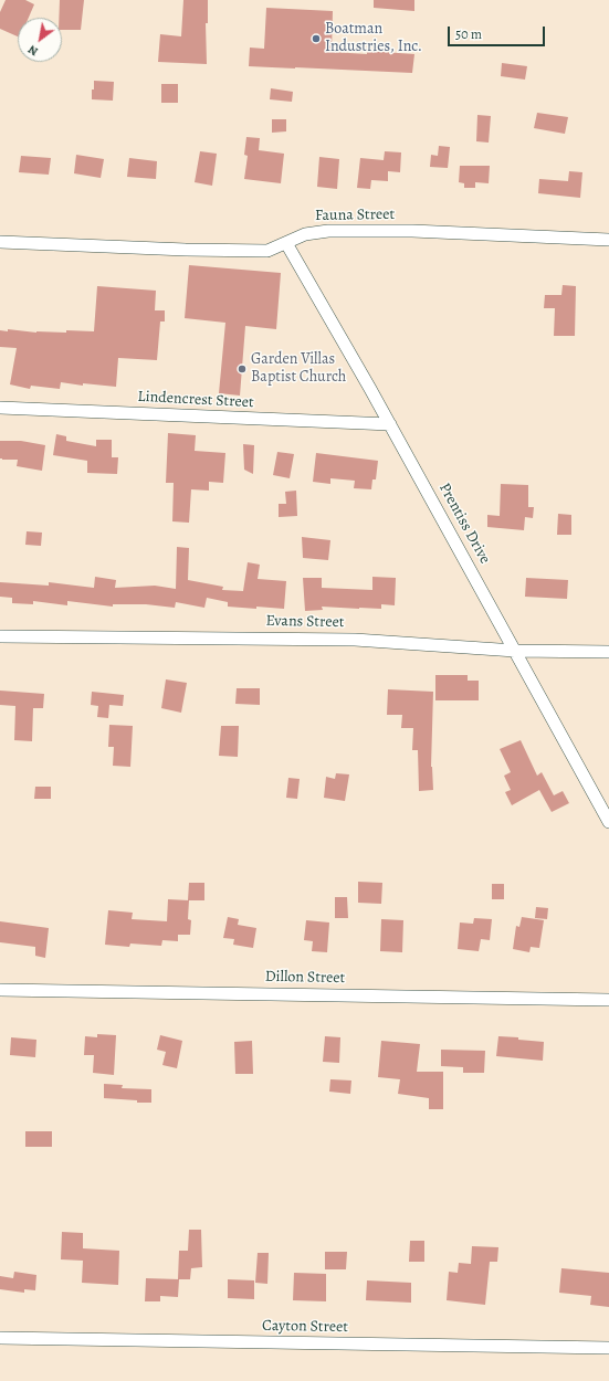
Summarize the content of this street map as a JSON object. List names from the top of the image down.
{
  "streets": {
    "street": [
      "Fauna Street",
      "Lindencrest Street",
      "Prentiss Drive",
      "Evans Street",
      "Dillon Street",
      "Cayton Street"
    ]
  },
  "crossings": [
    ["Fauna Street", "Prentiss Drive"],
    ["Lindencrest Street", "Prentiss Drive"],
    ["Prentiss Drive", "Evans Street"]
  ],
  "places": ["Boatman Industries, Inc.", "Garden Villas Baptist Church"],
  "scale_bar": "50 m",
  "north": "bottom left"
}
